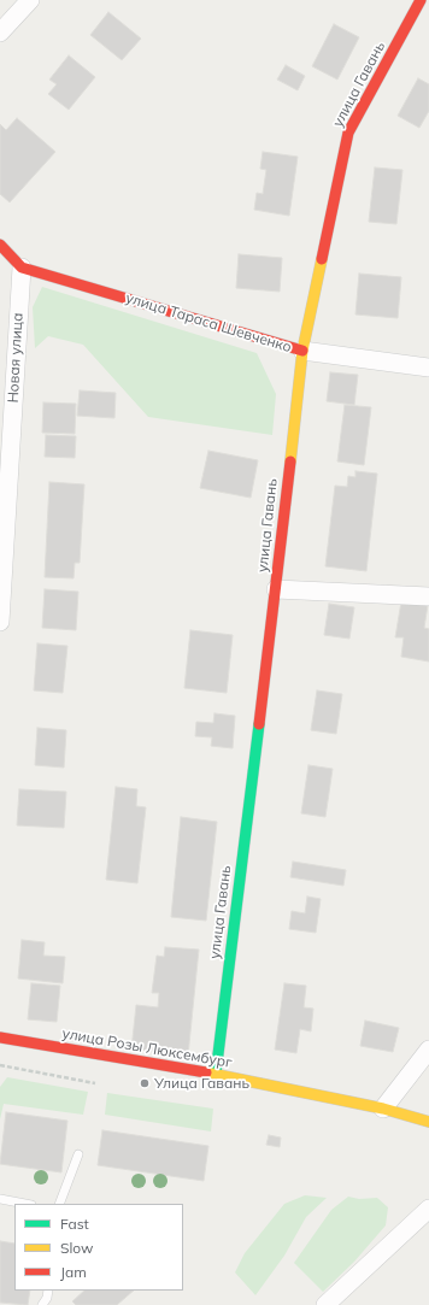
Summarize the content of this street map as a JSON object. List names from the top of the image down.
{
  "streets": {
    "street": [
      "улица Гавань",
      "улица Тараса Шевченко",
      "Новая улица",
      "улица Розы Люксембург"
    ]
  },
  "crossings": [
    ["улица Гавань", "улица Тараса Шевченко"],
    ["улица Гавань", "улица Розы Люксембург"],
    ["улица Тараса Шевченко", "Новая улица"]
  ],
  "places": ["Улица Гавань"],
  "legend": ["Fast", "Slow", "Jam"]
}
